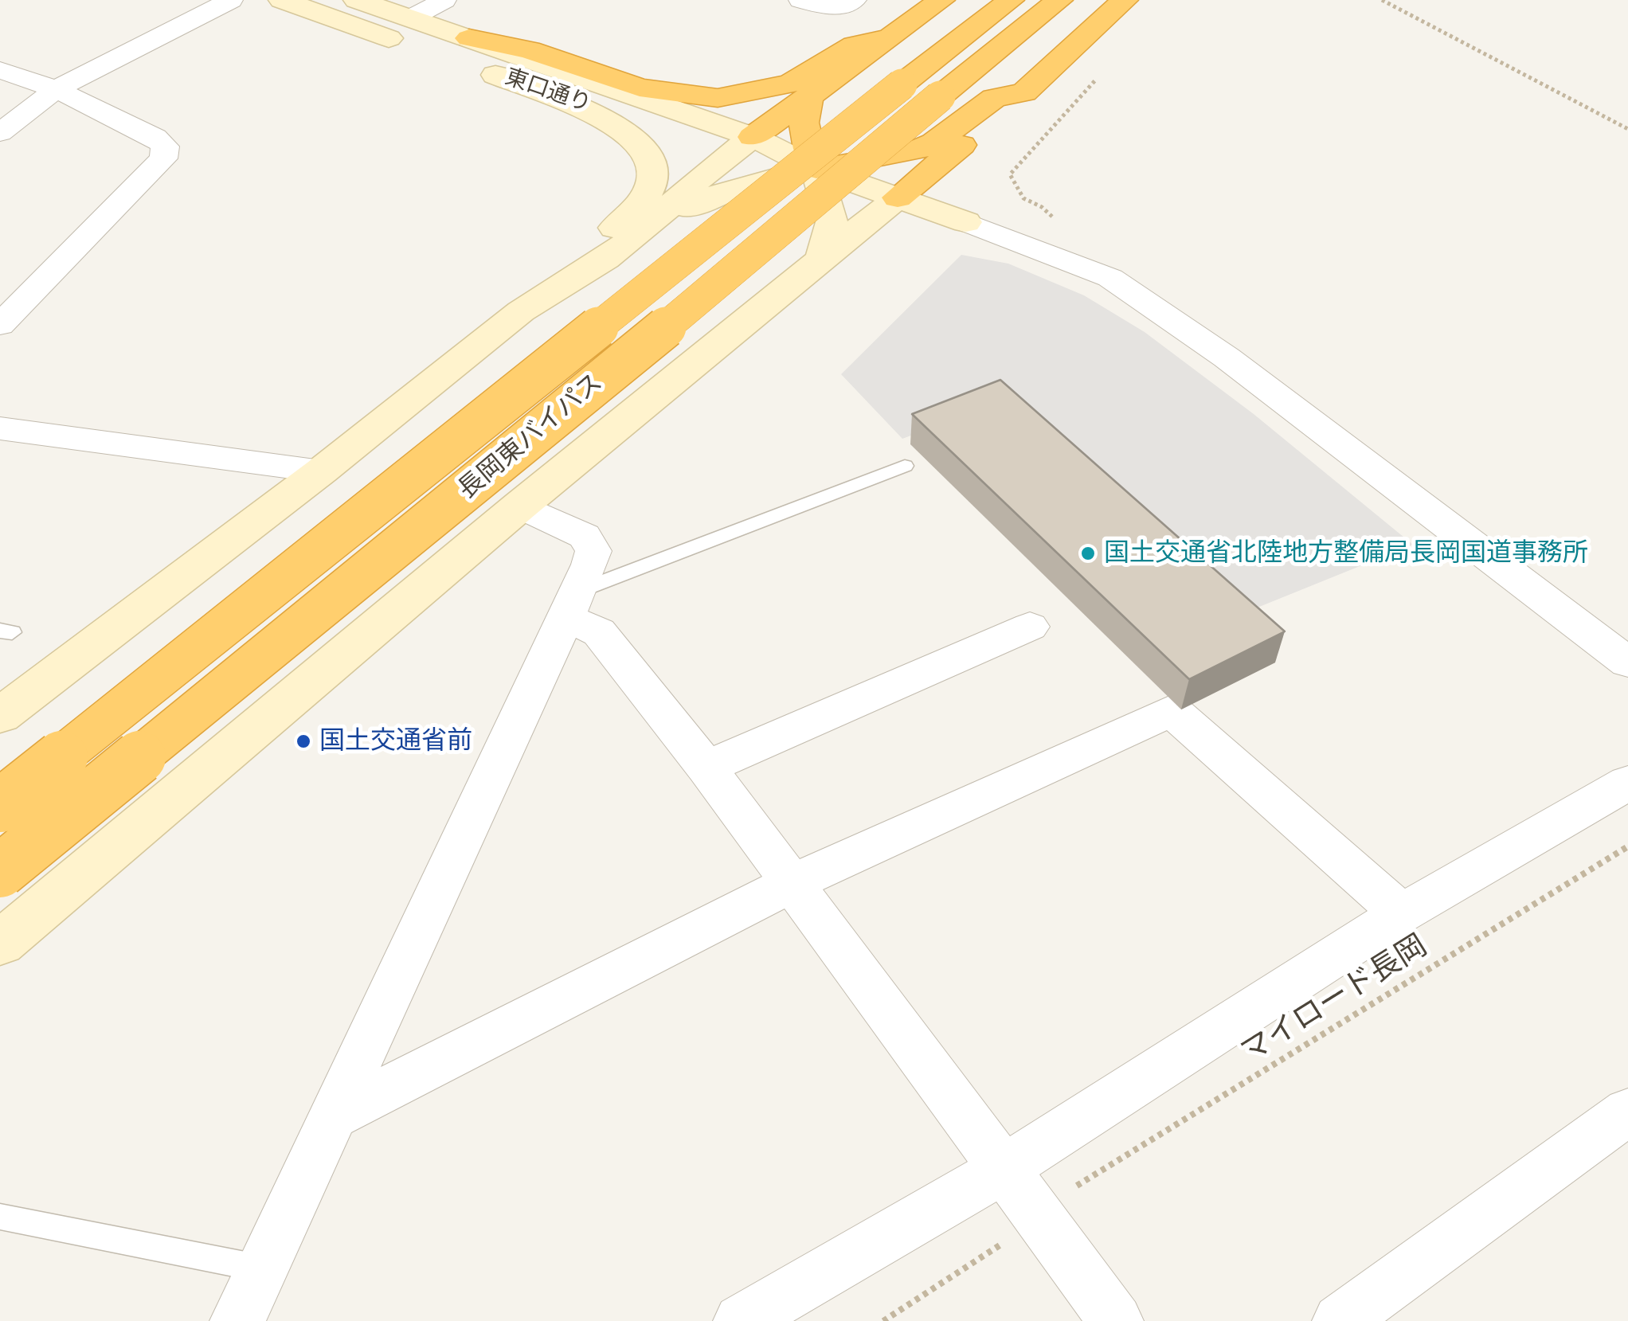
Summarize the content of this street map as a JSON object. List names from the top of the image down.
{
  "streets": {
    "highway": ["長岡東バイパス"],
    "street": ["東口通り"],
    "path": ["マイロード長岡"]
  },
  "places": ["国土交通省北陸地方整備局長岡国道事務所", "国土交通省前"]
}
